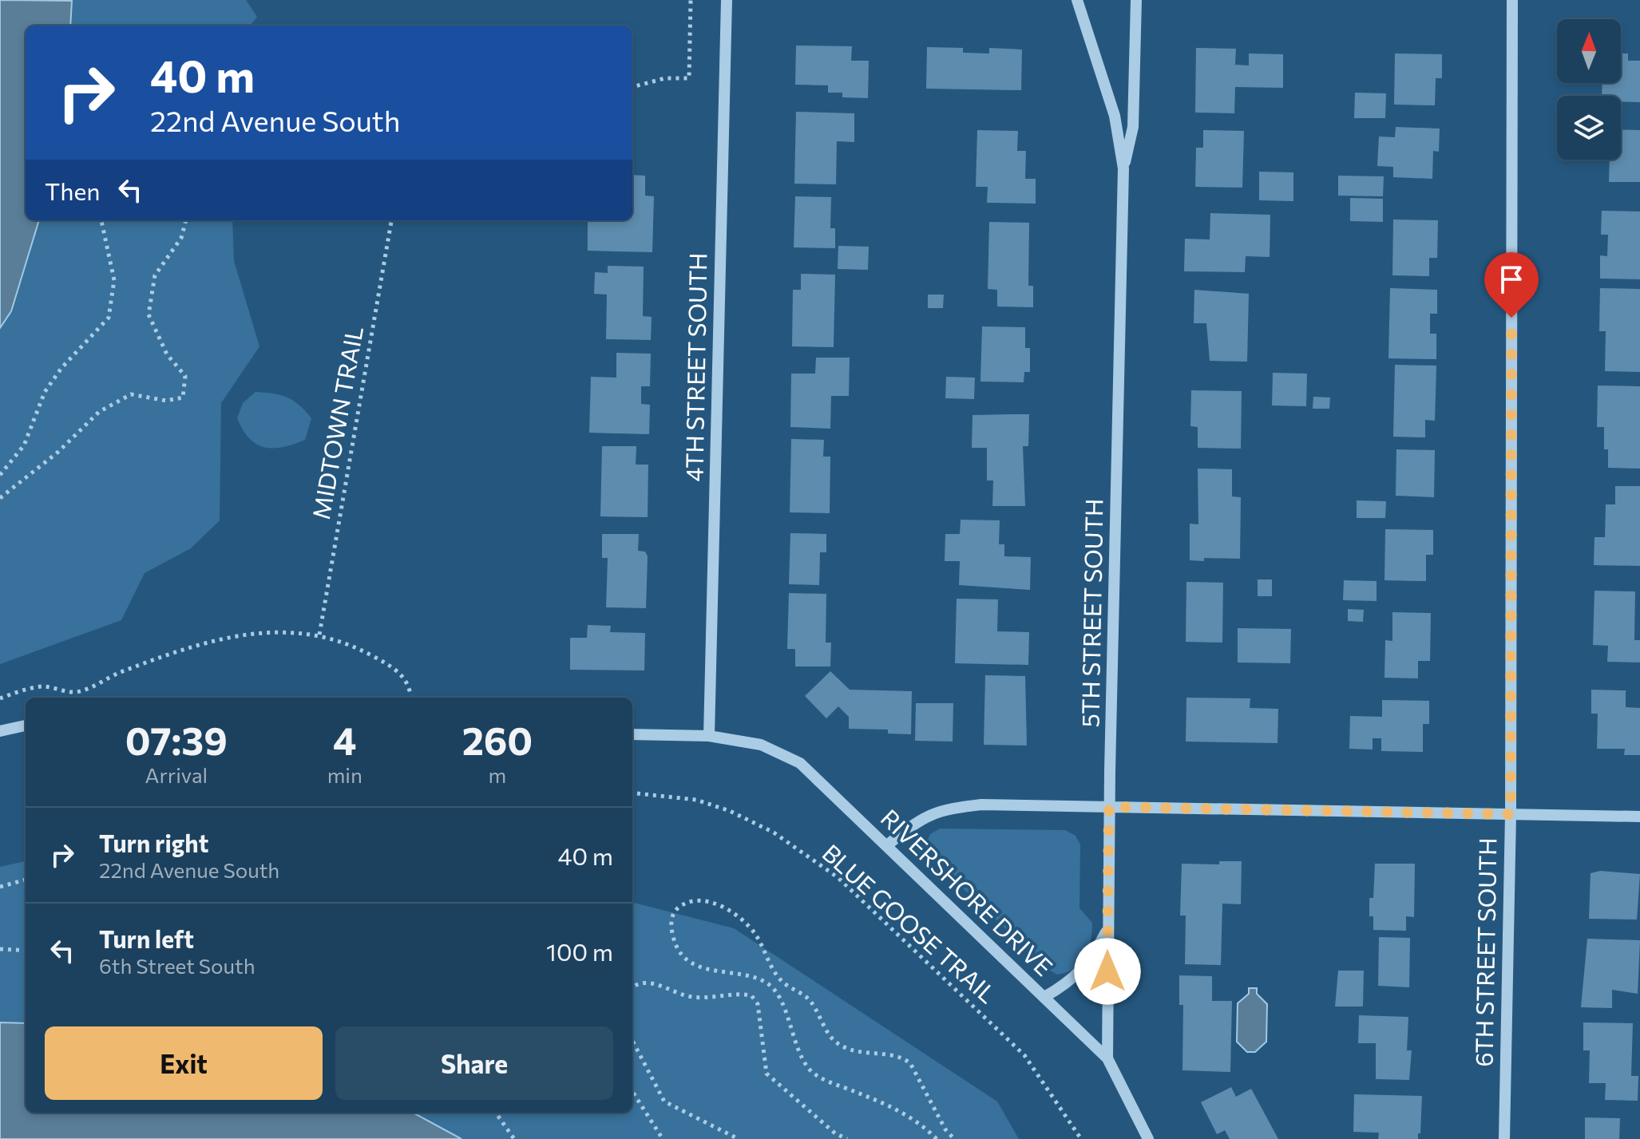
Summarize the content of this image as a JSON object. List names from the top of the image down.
{
  "streets": {
    "street": [
      "4TH STREET SOUTH",
      "5TH STREET SOUTH",
      "RIVERSHORE DRIVE",
      "6TH STREET SOUTH"
    ],
    "path": ["MIDTOWN TRAIL", "BLUE GOOSE TRAIL"]
  },
  "crossings": [
    ["4TH STREET SOUTH", "RIVERSHORE DRIVE"],
    ["5TH STREET SOUTH", "RIVERSHORE DRIVE"]
  ],
  "north": "top",
  "page": {
    "turn": ["40 m", "22nd Avenue South"],
    "then": "Then",
    "eta": [
      "07:39",
      "Arrival",
      "4",
      "min",
      "260",
      "m"
    ],
    "list": [
      {
        "name": "Turn right",
        "note": "22nd Avenue South",
        "value": "40 m"
      },
      {
        "name": "Turn left",
        "note": "6th Street South",
        "value": "100 m"
      }
    ],
    "buttons": ["Exit", "Share"]
  }
}
